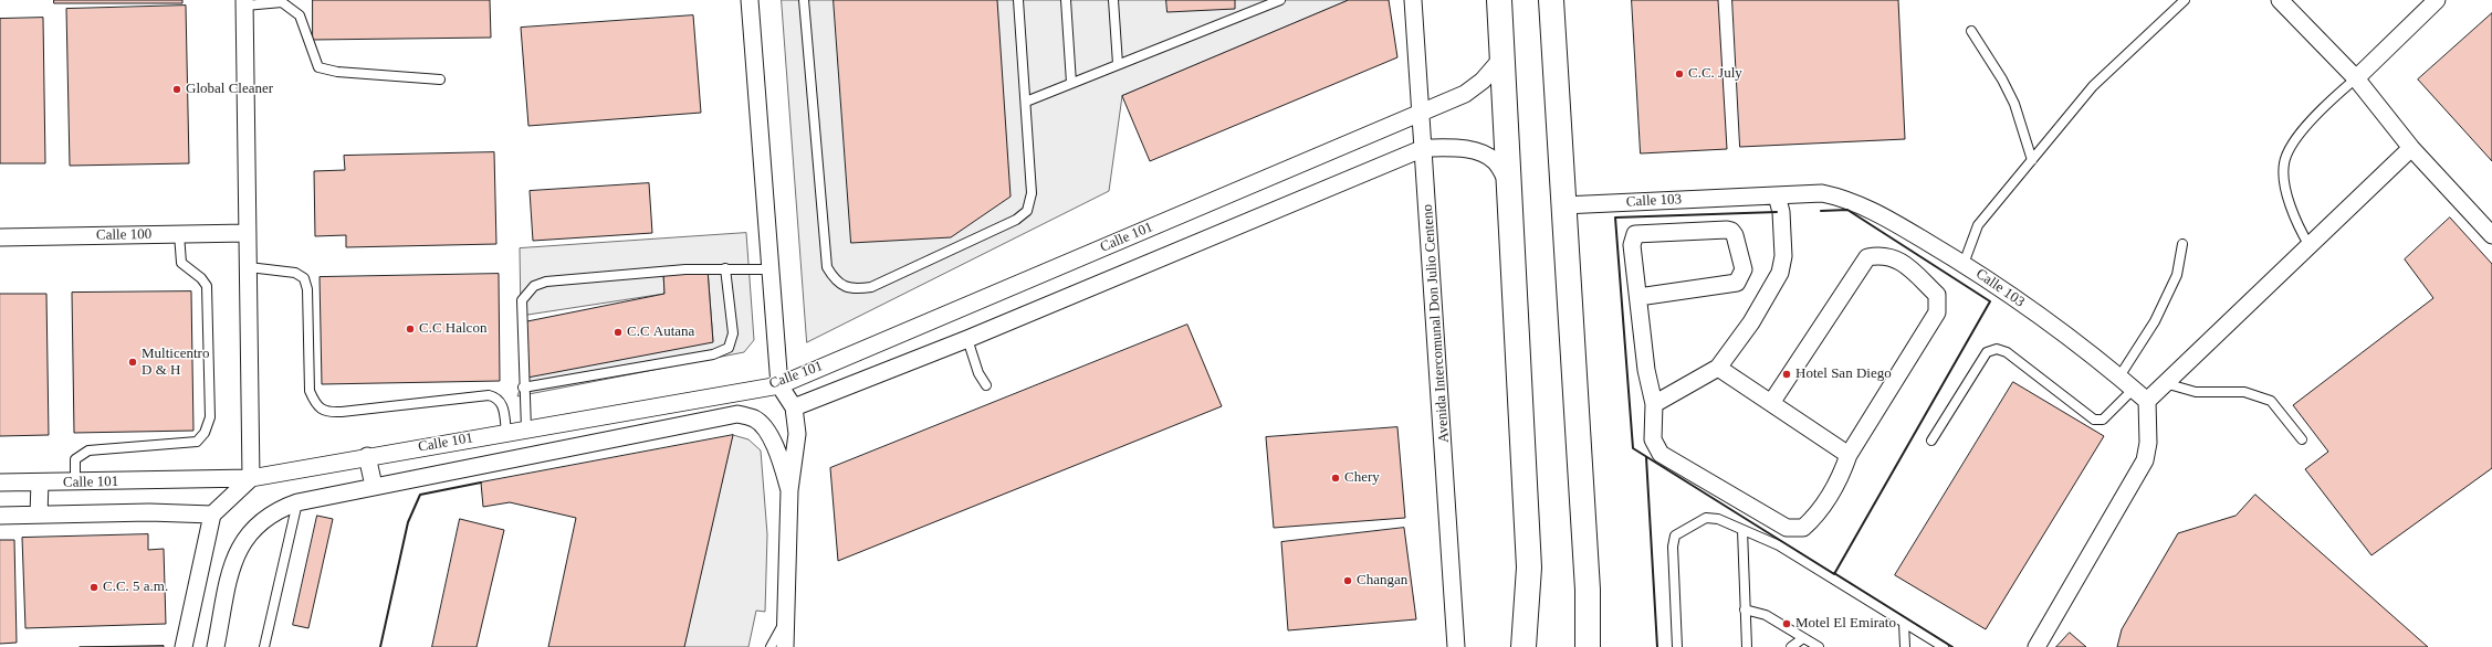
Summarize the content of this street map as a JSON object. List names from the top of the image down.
{
  "streets": {
    "street": [
      "Calle 103",
      "Calle 100",
      "Calle 101",
      "Avenida Intercomunal Don Julio Centeno"
    ]
  },
  "crossings": [
    ["Calle 101", "Avenida Intercomunal Don Julio Centeno"]
  ],
  "places": [
    "C.C. July",
    "Global Cleaner",
    "C.C Halcon",
    "C.C Autana",
    "Multicentro D & H",
    "Hotel San Diego",
    "Chery",
    "Changan",
    "C.C. 5 a.m.",
    "Motel El Emirato"
  ]
}
